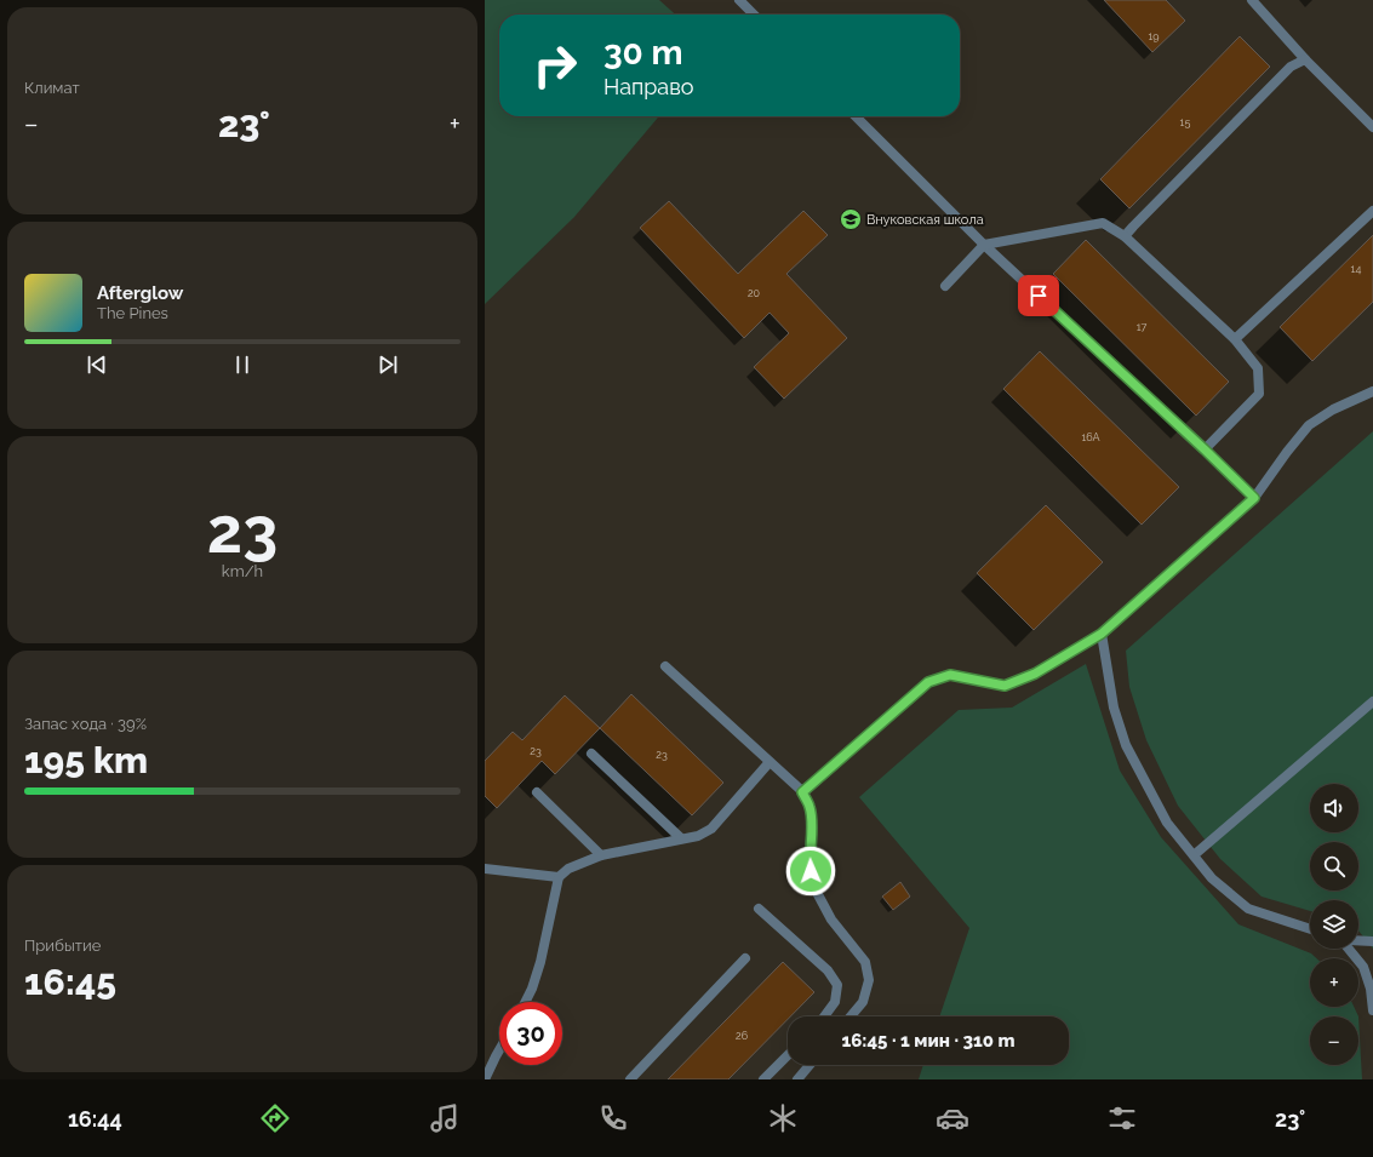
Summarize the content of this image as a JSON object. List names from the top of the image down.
{
  "places": {
    "school or university": ["Внуковская школа"]
  },
  "house_numbers": [
    "19",
    "15",
    "14",
    "20",
    "17",
    "16А",
    "23",
    "23",
    "26"
  ],
  "page": {
    "tile": [
      "Климат",
      ["23", "km/h"],
      ["Запас хода · 39%", "195 km"],
      ["Прибытие", "16:45"]
    ],
    "turn": ["30 m", "Направо"],
    "heat": ["−", "23°", "+"],
    "song": ["Afterglow", "The Pines"],
    "map_buttons": ["+", "−"],
    "limit": "30",
    "trip": "16:45 · 1 мин · 310 m",
    "tabs": ["16:44", "23°"]
  }
}
